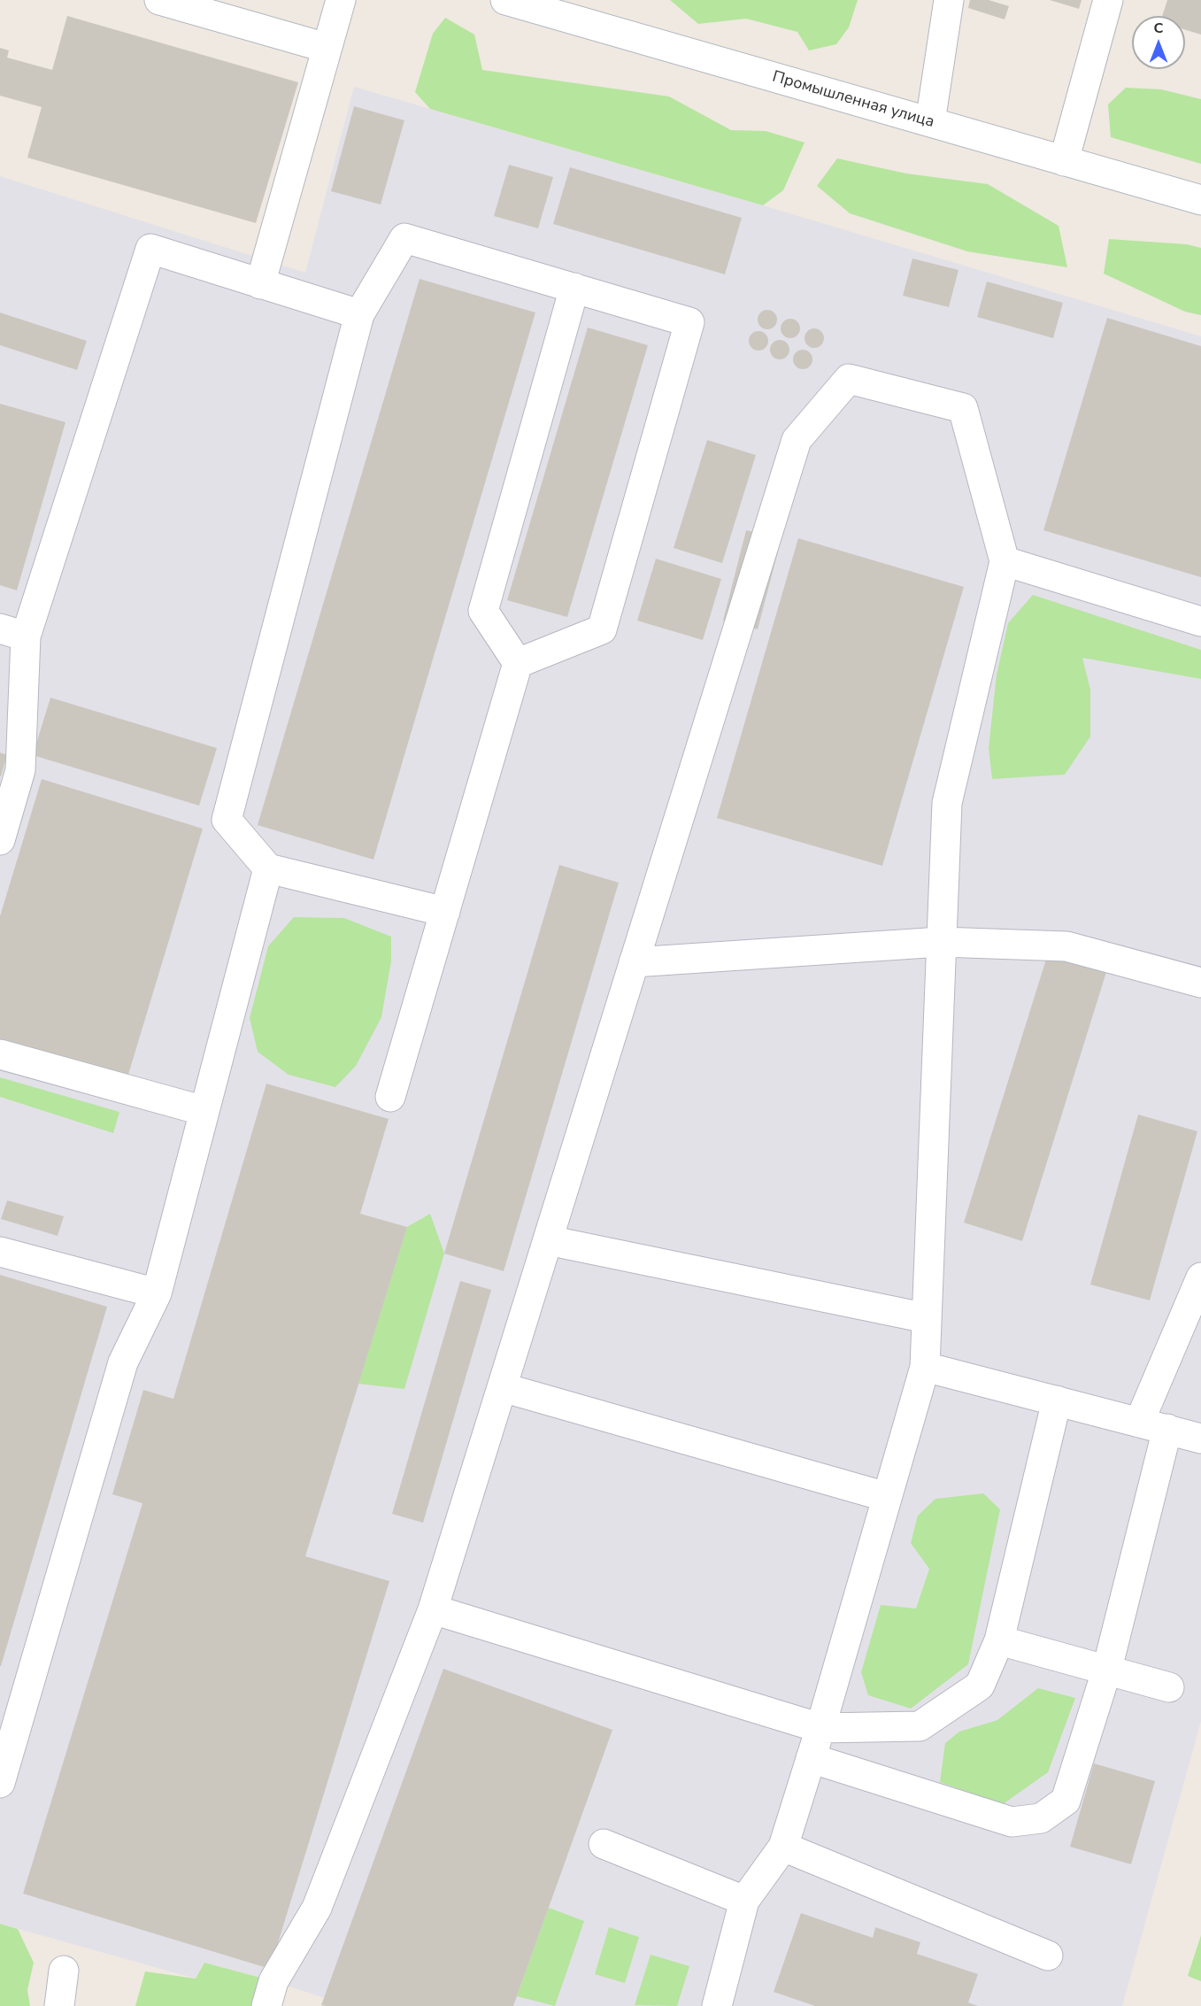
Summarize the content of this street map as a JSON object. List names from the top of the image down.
{
  "streets": {
    "street": ["Промышленная улица"]
  },
  "north": "top"
}
